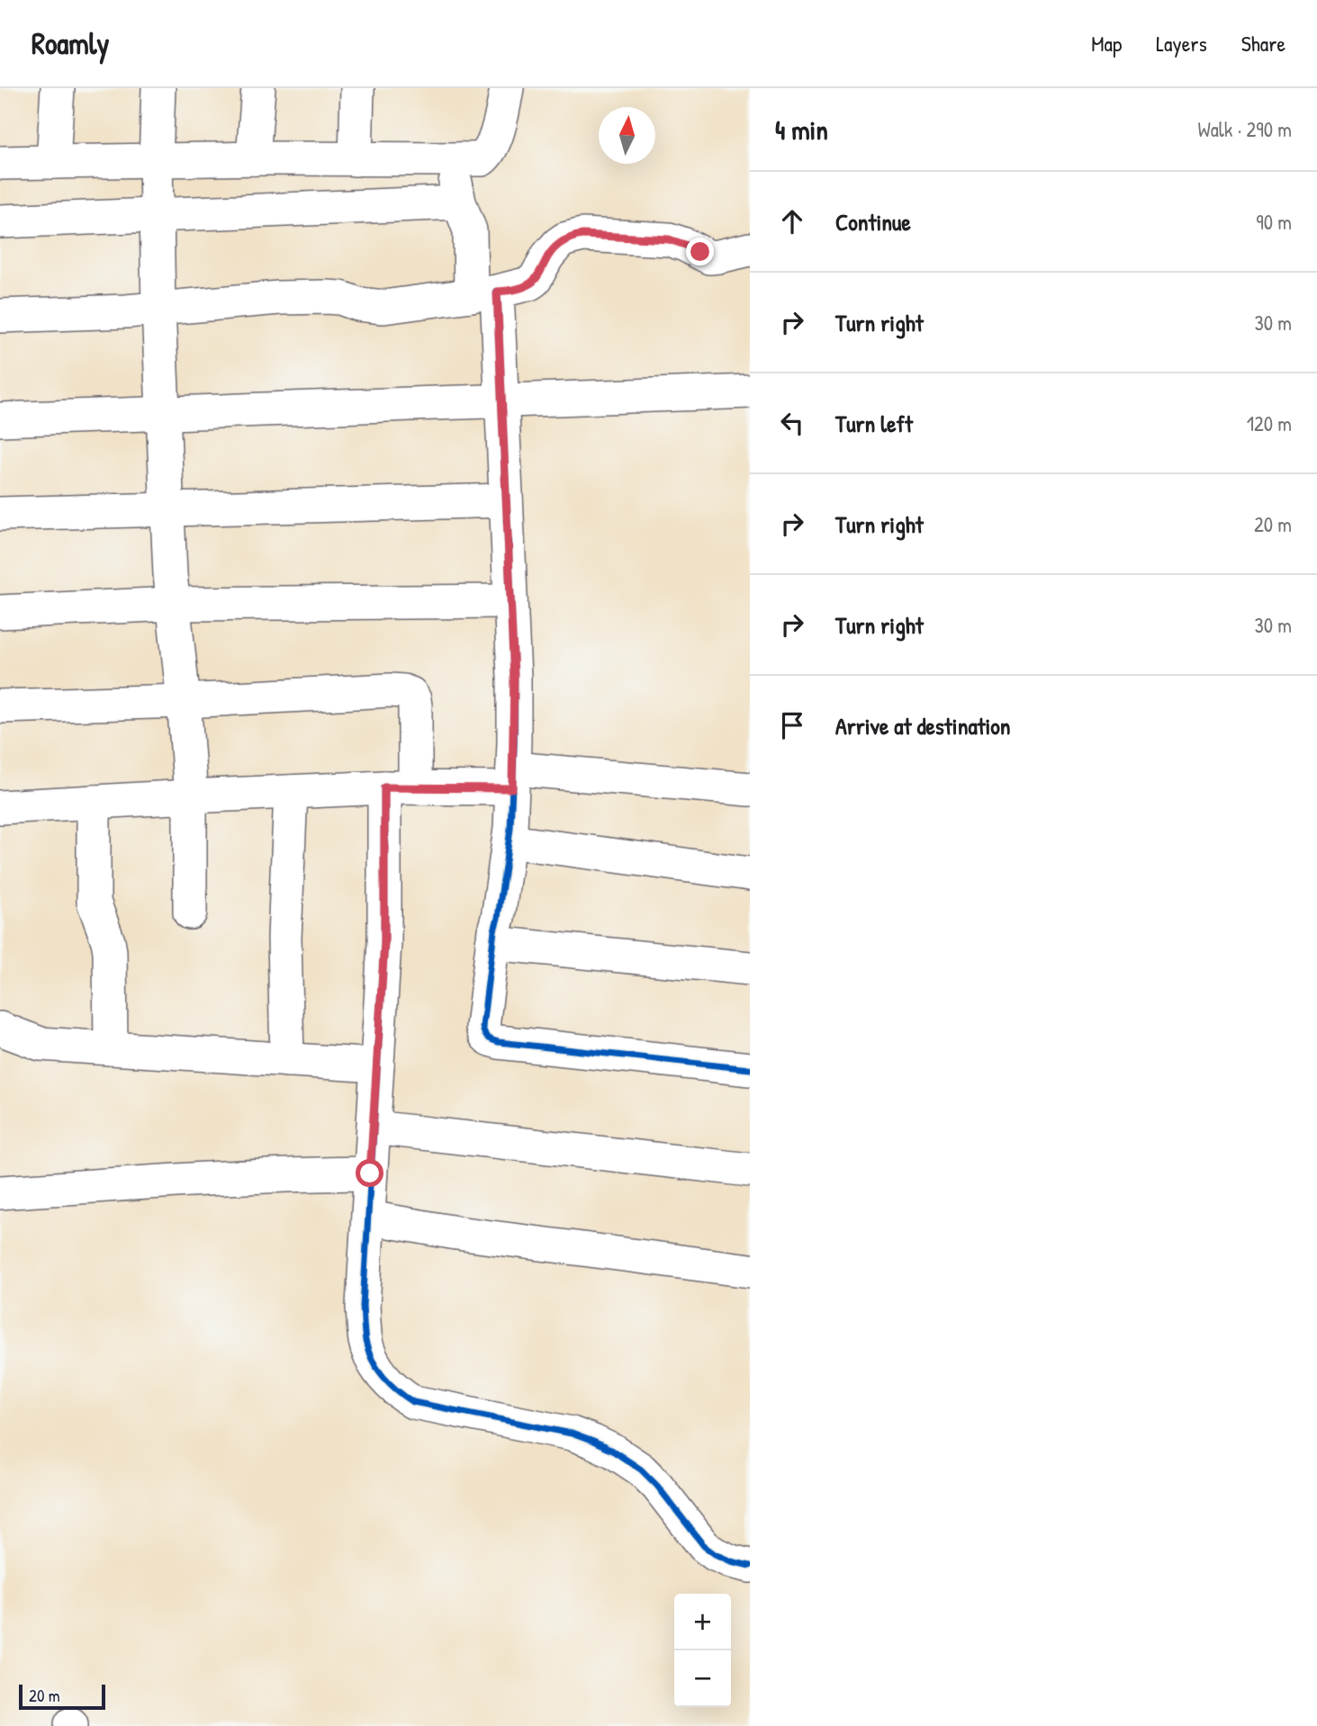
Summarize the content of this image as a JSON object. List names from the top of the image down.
{
  "scale_bar": "20 m",
  "north": "top",
  "page": {
    "header": "Roamly",
    "nav": ["Map", "Layers", "Share"],
    "heading": ["4 min", "Walk · 290 m"],
    "list": [
      ["Continue", "90 m"],
      ["Turn right", "30 m"],
      ["Turn left", "120 m"],
      ["Turn right", "20 m"],
      ["Turn right", "30 m"],
      "Arrive at destination"
    ],
    "map_buttons": ["+", "−"],
    "scale": "20 m"
  }
}
